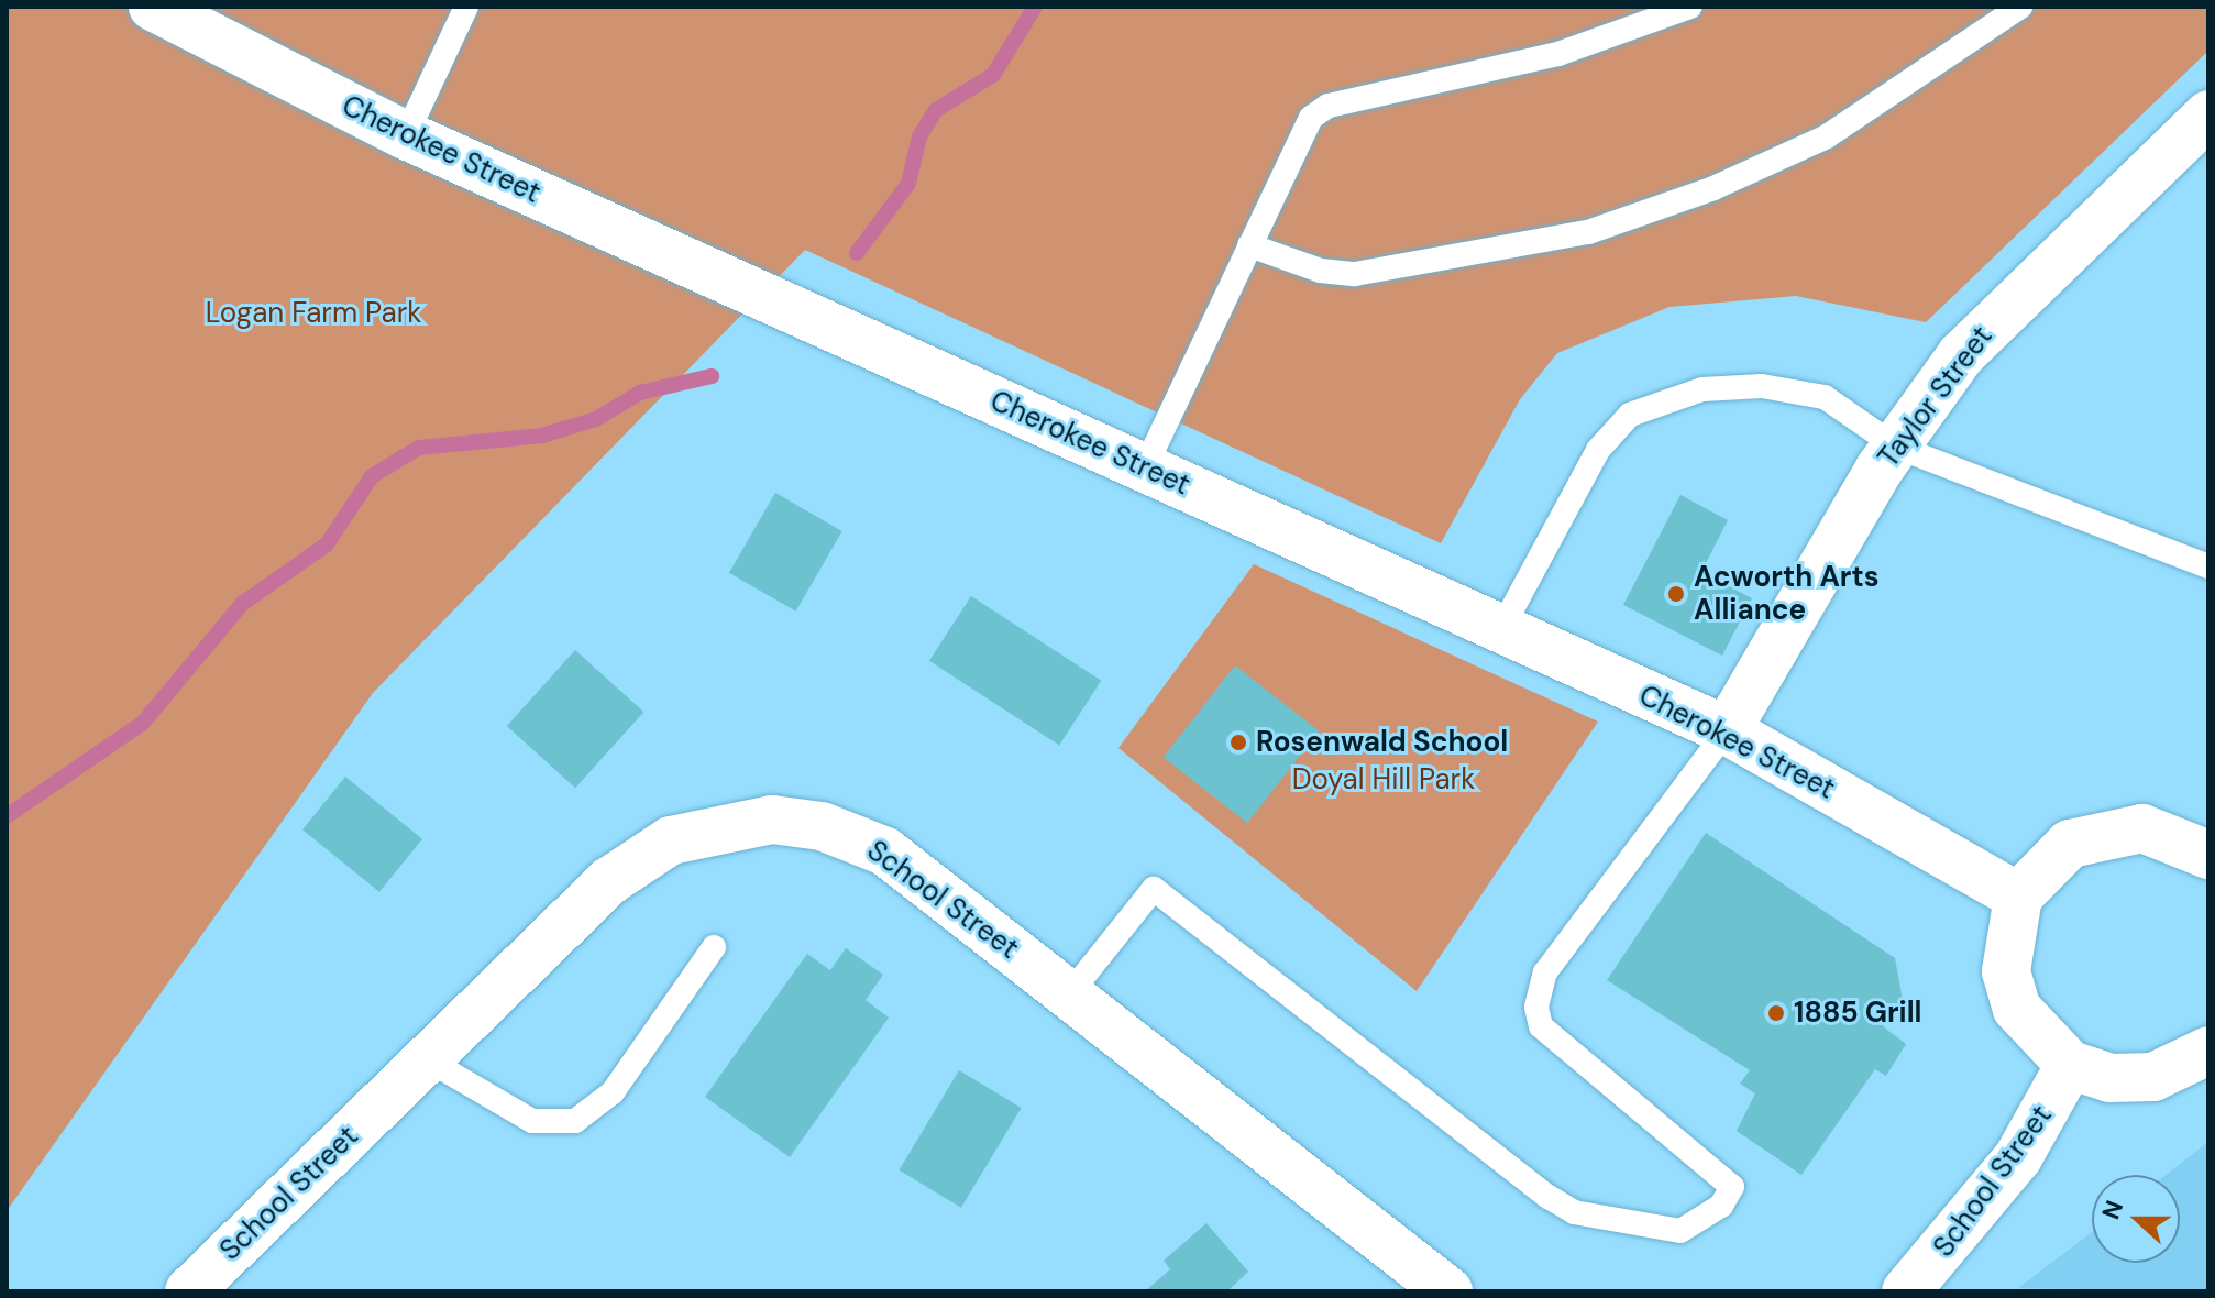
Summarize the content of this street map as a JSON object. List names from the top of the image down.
{
  "streets": {
    "street": ["Cherokee Street", "Taylor Street", "School Street"]
  },
  "crossings": [
    ["Cherokee Street", "Taylor Street"]
  ],
  "parks": ["Logan Farm Park", "Doyal Hill Park"],
  "places": ["Acworth Arts Alliance", "Rosenwald School", "1885 Grill"],
  "north": "left"
}
